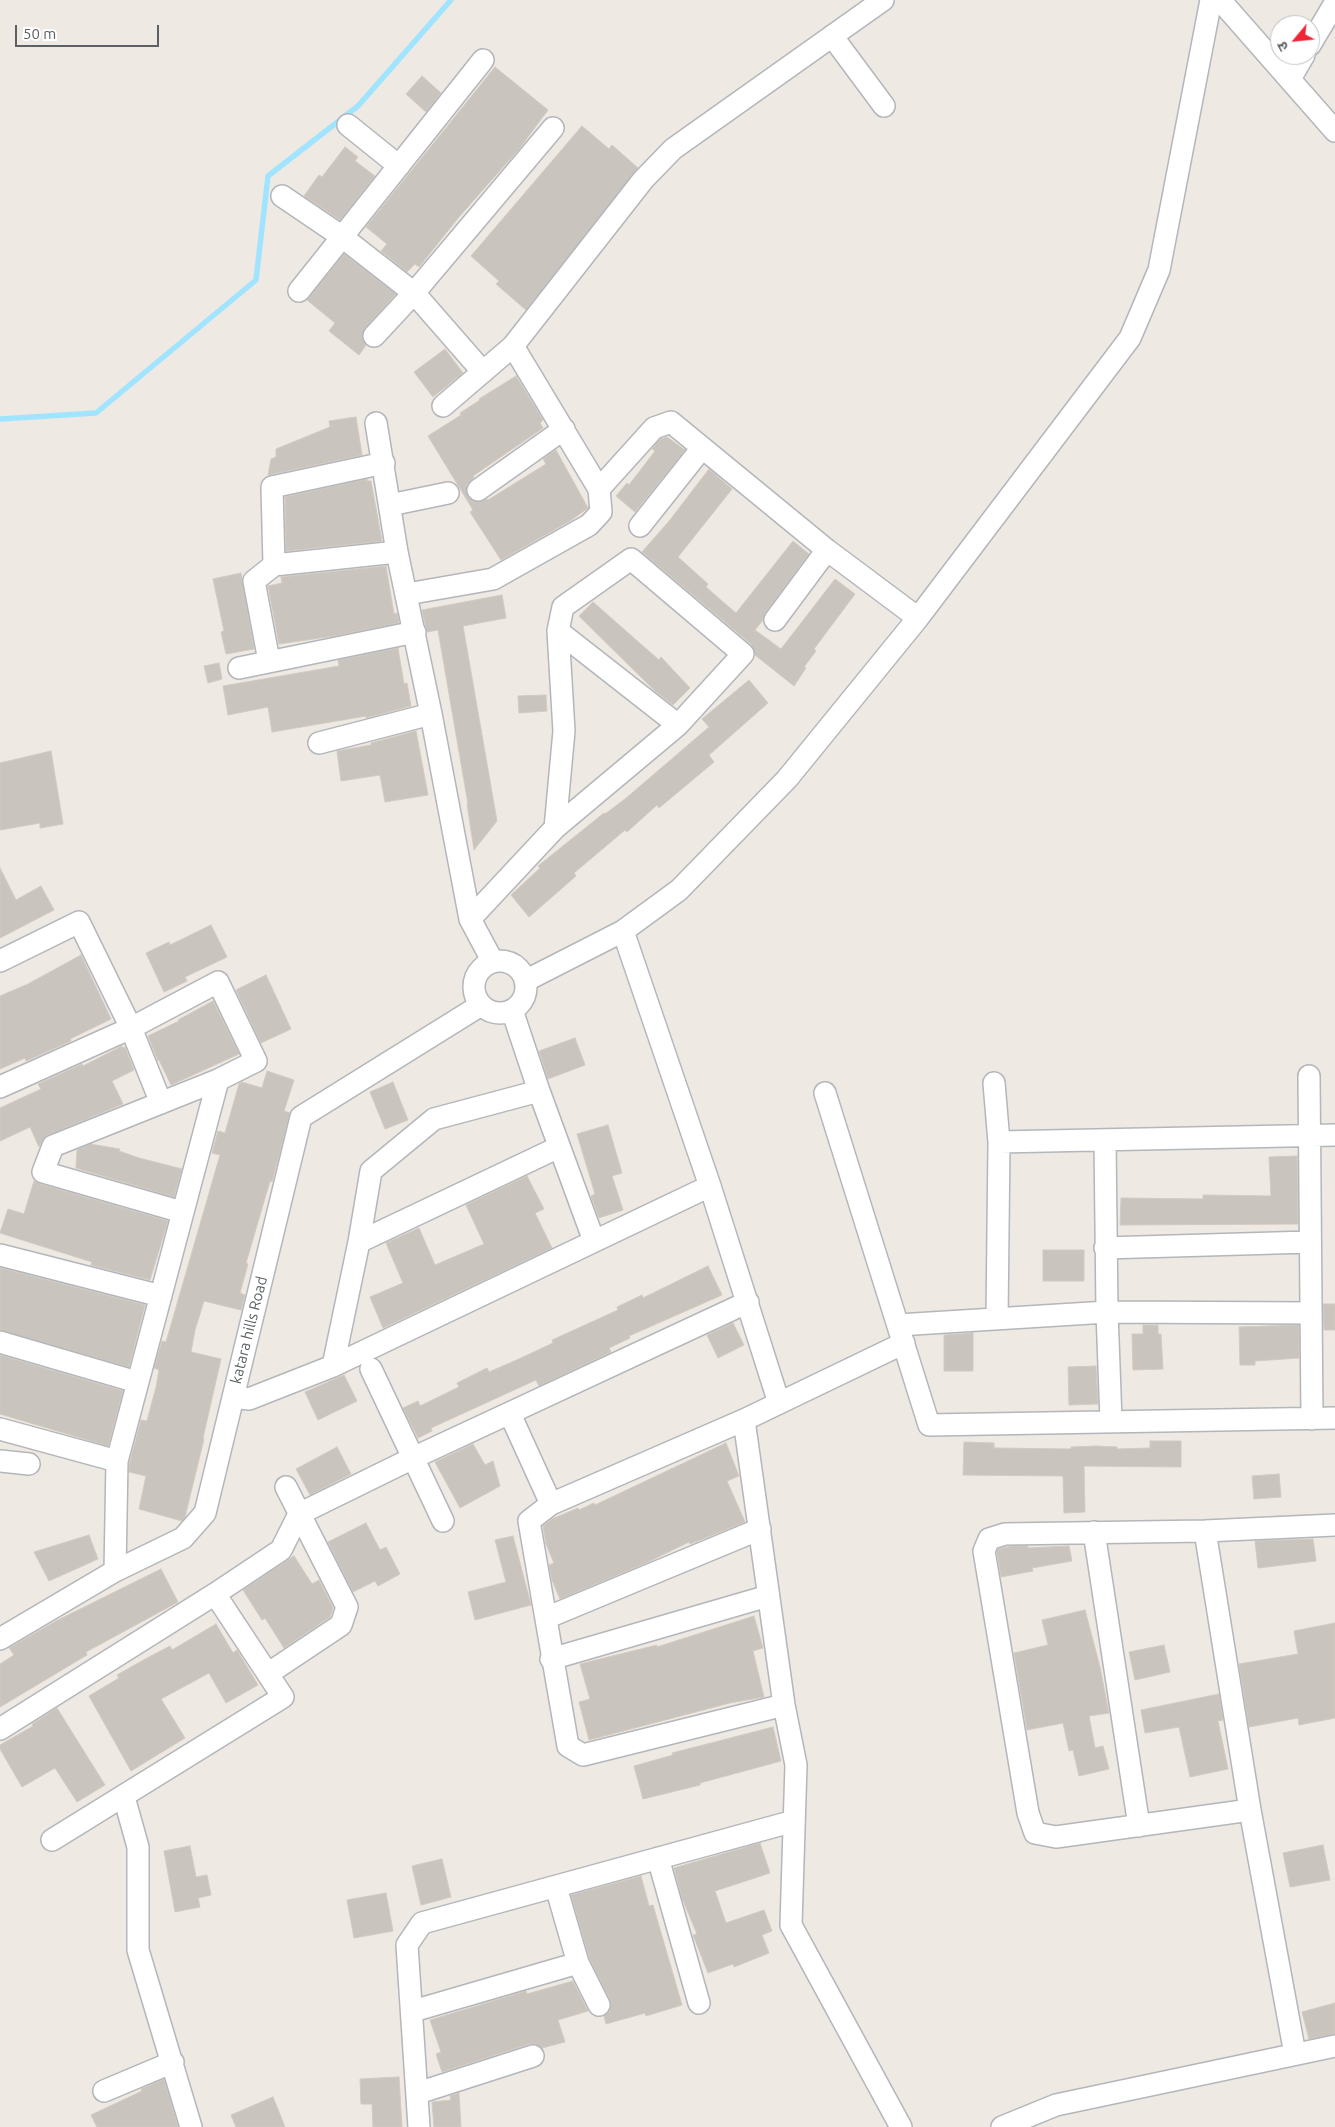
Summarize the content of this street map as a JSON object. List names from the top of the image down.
{
  "streets": {
    "street": ["katara hills Road"]
  },
  "scale_bar": "50 m",
  "north": "bottom left"
}
